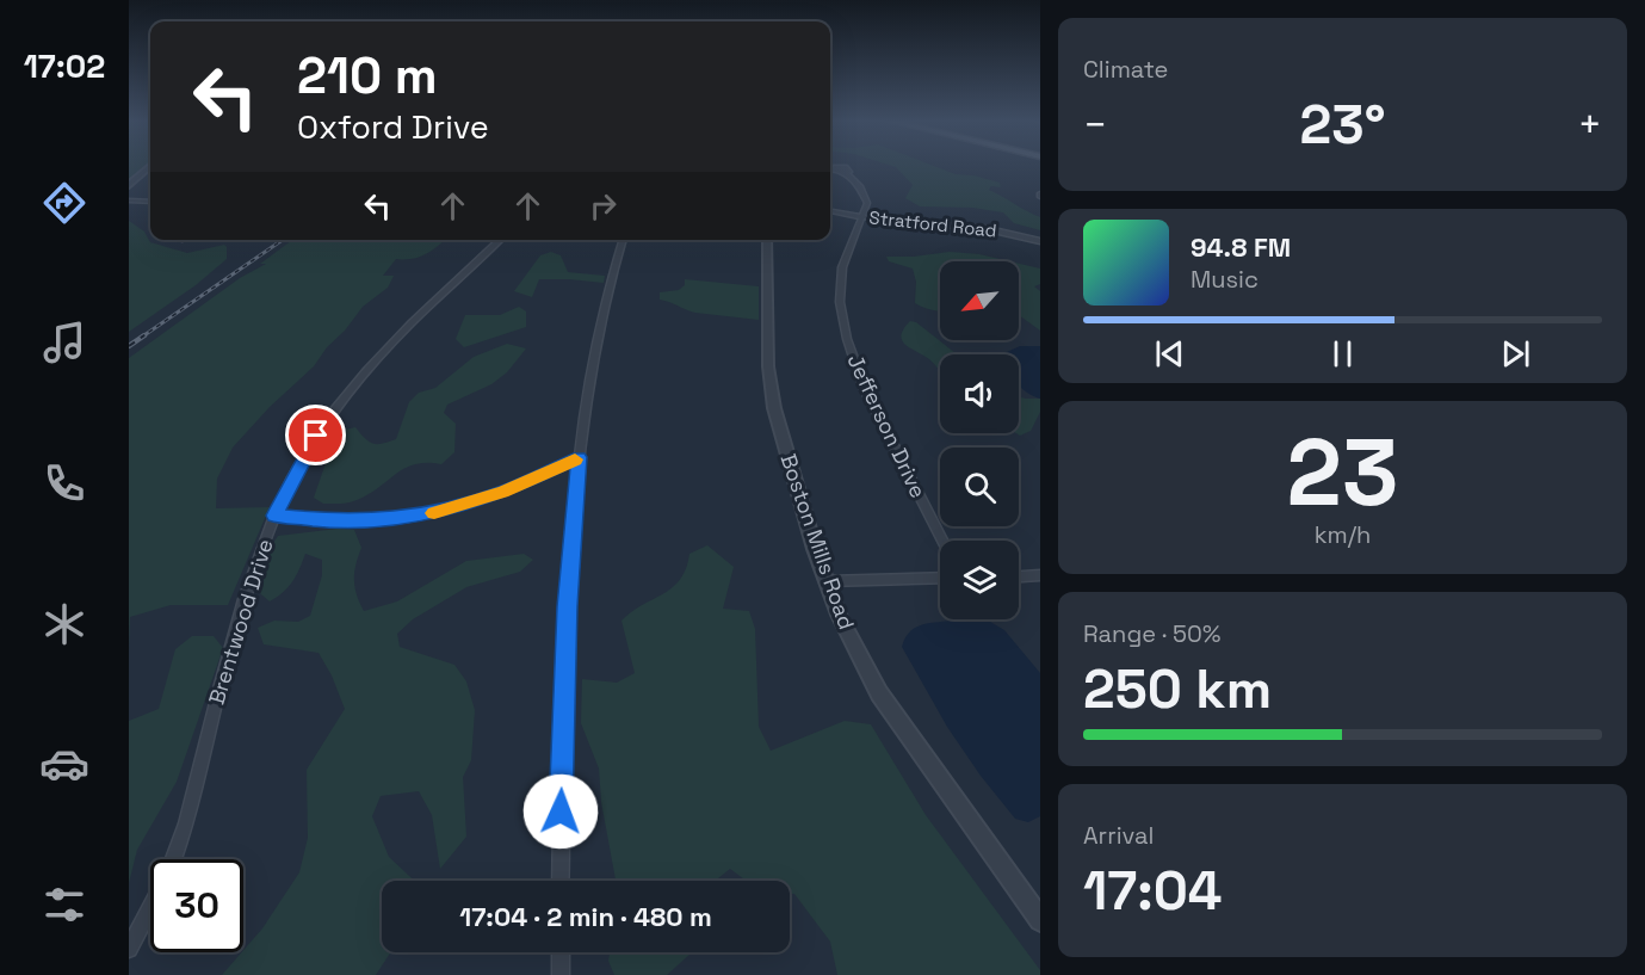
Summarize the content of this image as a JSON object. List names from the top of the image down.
{
  "streets": {
    "street": [
      "Stratford Road",
      "Jefferson Drive",
      "Boston Mills Road",
      "Brentwood Drive"
    ]
  },
  "crossings": [
    ["Stratford Road", "Jefferson Drive"]
  ],
  "north": "bottom left",
  "page": {
    "tabs": "17:02",
    "tile": [
      "Climate",
      ["23", "km/h"],
      ["Range · 50%", "250 km"],
      ["Arrival", "17:04"]
    ],
    "turn": ["210 m", "Oxford Drive"],
    "heat": ["−", "23°", "+"],
    "song": ["94.8 FM", "Music"],
    "limit": "30",
    "trip": "17:04 · 2 min · 480 m"
  }
}
